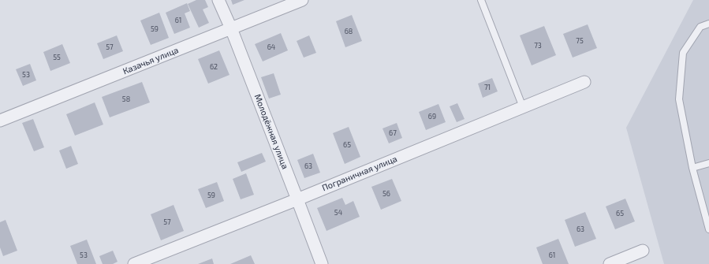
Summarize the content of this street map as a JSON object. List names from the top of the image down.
{
  "streets": {
    "street": ["Казачья улица", "Молодёжная улица", "Пограничная улица"]
  },
  "crossings": [
    ["Казачья улица", "Молодёжная улица"],
    ["Молодёжная улица", "Пограничная улица"]
  ],
  "house_numbers": [
    "61",
    "59",
    "68",
    "75",
    "73",
    "57",
    "64",
    "55",
    "62",
    "53",
    "71",
    "58",
    "69",
    "67",
    "65",
    "63",
    "56",
    "59",
    "54",
    "65",
    "57",
    "63",
    "53",
    "61"
  ]
}
